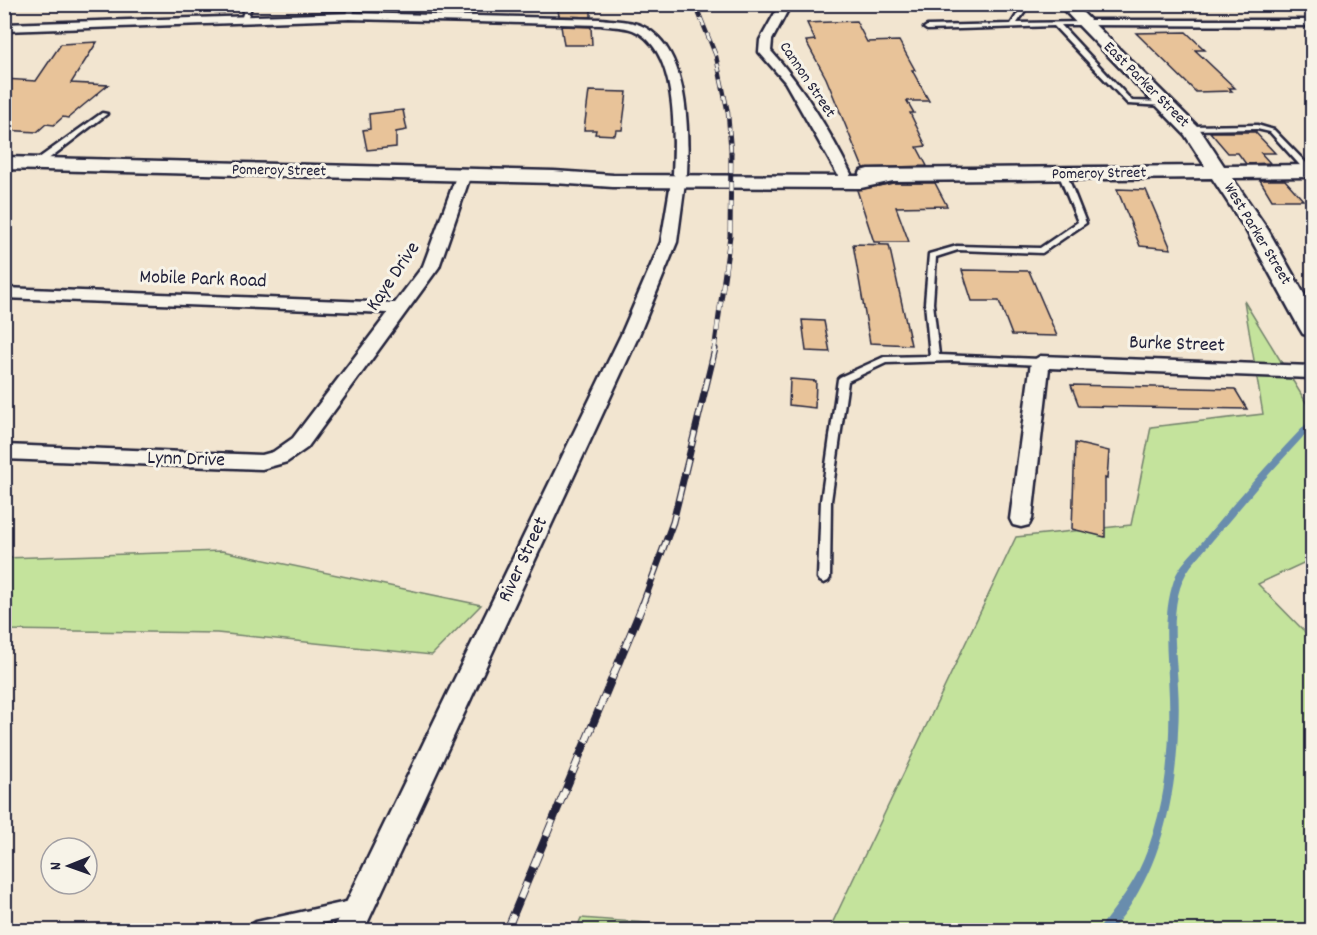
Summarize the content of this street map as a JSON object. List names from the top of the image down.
{
  "streets": {
    "street": [
      "Cannon Street",
      "East Parker Street",
      "Pomeroy Street",
      "West Parker Street",
      "Kaye Drive",
      "Mobile Park Road",
      "Burke Street",
      "Lynn Drive",
      "River Street"
    ]
  },
  "crossings": [
    ["Cannon Street", "Pomeroy Street"],
    ["East Parker Street", "Pomeroy Street"],
    ["East Parker Street", "West Parker Street"],
    ["Pomeroy Street", "West Parker Street"],
    ["Pomeroy Street", "Kaye Drive"],
    ["Pomeroy Street", "River Street"],
    ["Kaye Drive", "Mobile Park Road"],
    ["Kaye Drive", "Lynn Drive"]
  ],
  "north": "left"
}
